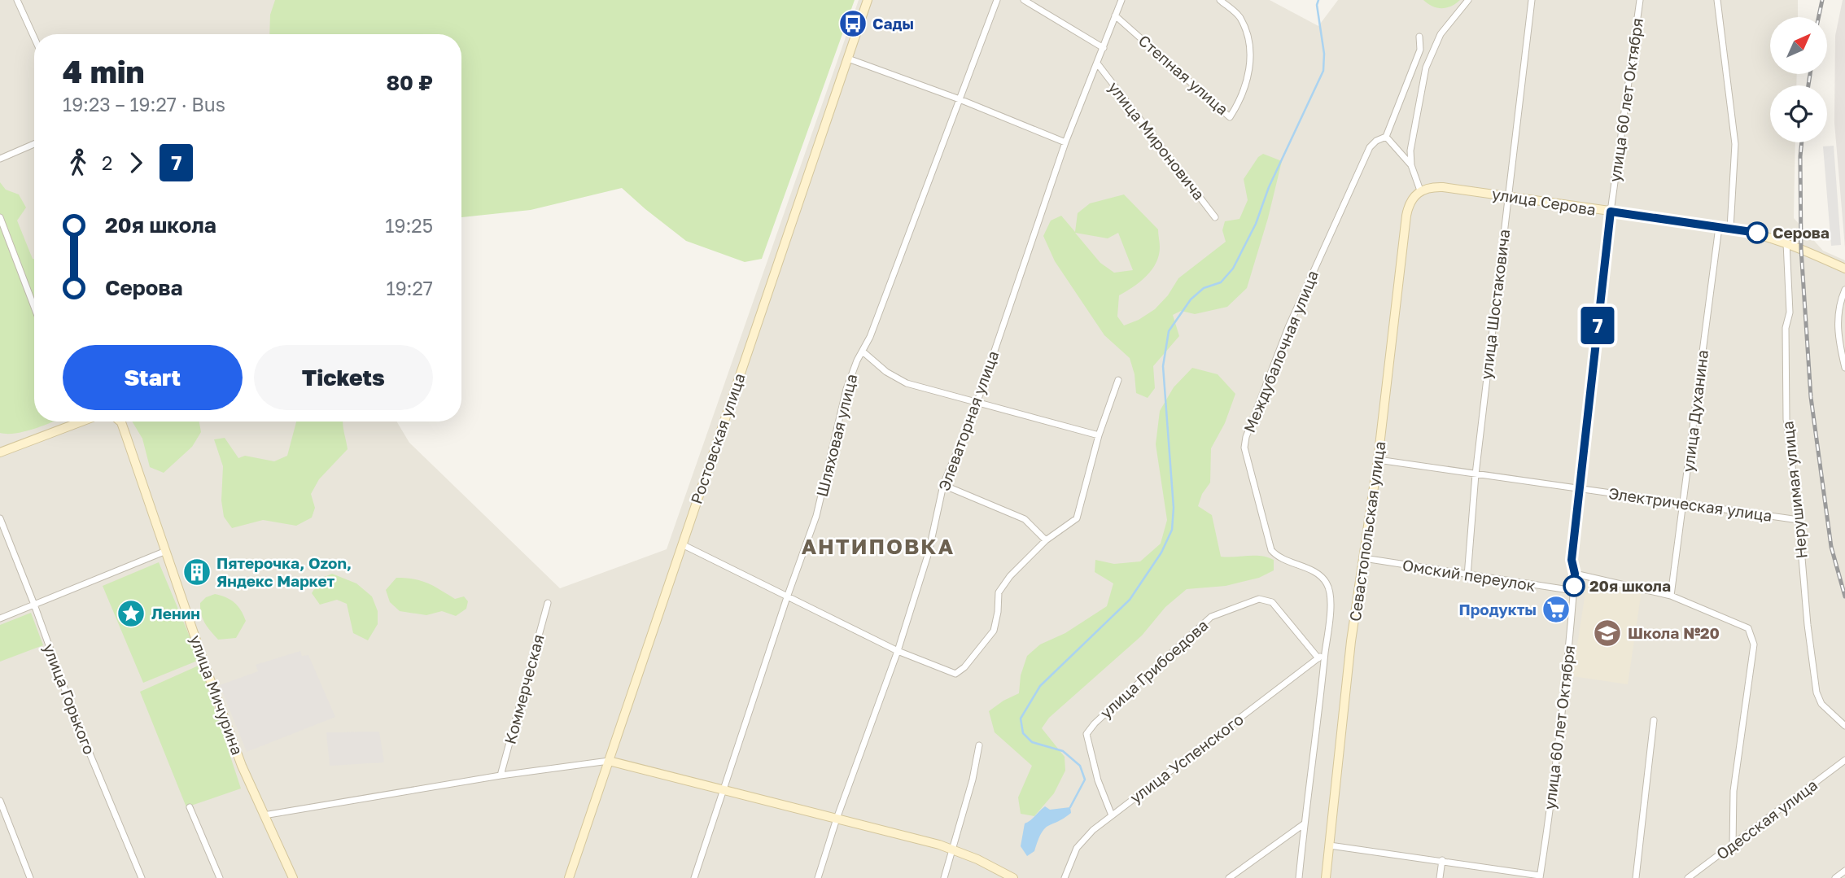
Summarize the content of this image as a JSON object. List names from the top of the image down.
{
  "streets": {
    "street": [
      "Степная улица",
      "улица 60 лет Октября",
      "улица Мироновича",
      "улица Серова",
      "улица Шостаковича",
      "Междубалочная улица",
      "улица Духанина",
      "Элеваторная улица",
      "Шляховая улица",
      "Ростовская улица",
      "Нерушимая улица",
      "Электрическая улица",
      "Севастопольская улица",
      "Омский переулок",
      "улица Грибоедова",
      "Коммерческая",
      "улица Мичурина",
      "улица Горького",
      "улица Успенского",
      "Одесская улица"
    ]
  },
  "crossings": [
    ["Степная улица", "Элеваторная улица"],
    ["улица 60 лет Октября", "улица Серова"],
    ["улица 60 лет Октября", "Электрическая улица"],
    ["улица 60 лет Октября", "Омский переулок"],
    ["улица Мироновича", "Элеваторная улица"],
    ["улица Серова", "улица Шостаковича"],
    ["улица Серова", "улица Духанина"],
    ["улица Серова", "Нерушимая улица"],
    ["улица Серова", "Севастопольская улица"],
    ["улица Шостаковича", "Электрическая улица"],
    ["улица Шостаковича", "Омский переулок"],
    ["Междубалочная улица", "улица Успенского"],
    ["улица Духанина", "Электрическая улица"],
    ["Нерушимая улица", "Электрическая улица"],
    ["Электрическая улица", "Севастопольская улица"],
    ["Севастопольская улица", "Омский переулок"],
    ["улица Грибоедова", "улица Успенского"]
  ],
  "districts": ["АНТИПОВКА"],
  "places": {
    "bus stop": ["Сады"],
    "other": ["Серова", "20я школа"],
    "building": ["Пятерочка, Ozon, Яндекс Маркет"],
    "supermarket": ["Продукты"],
    "place": ["Ленин"],
    "school or university": ["Школа №20"]
  },
  "lines": ["bus line 7"],
  "north": "top right",
  "page": {
    "on_map": "7",
    "heading": ["4 min", "19:23 – 19:27 · Bus", "80 ₽"],
    "legs": ["2", "7"],
    "list": [
      {
        "name": "20я школа",
        "value": "19:25"
      },
      {
        "name": "Серова",
        "value": "19:27"
      }
    ],
    "buttons": ["Start", "Tickets"]
  }
}
